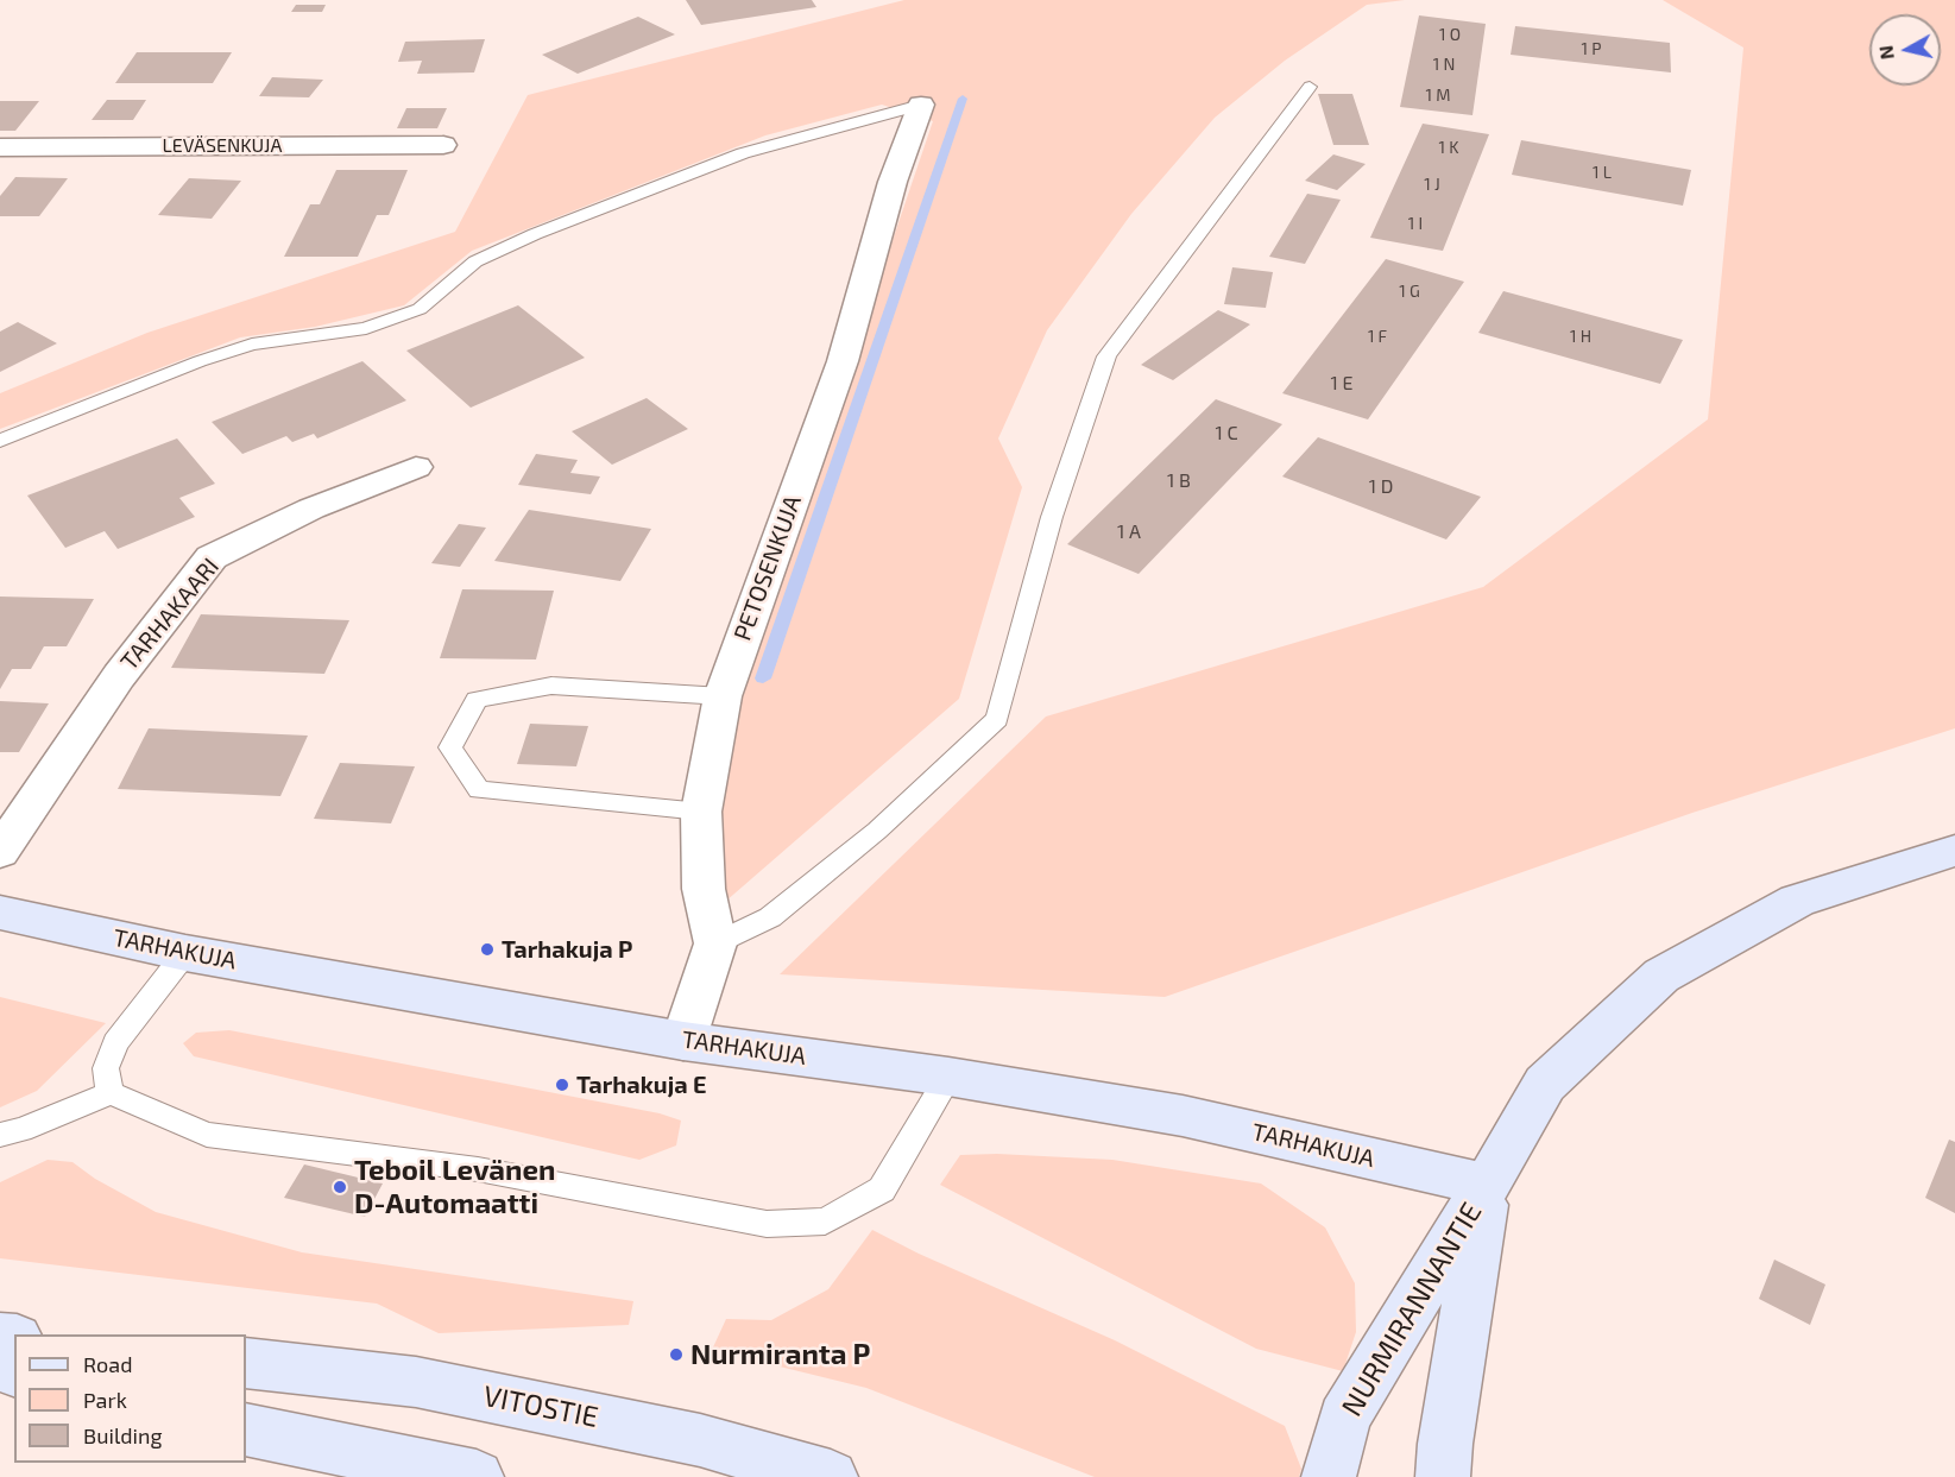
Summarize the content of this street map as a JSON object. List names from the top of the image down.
{
  "streets": {
    "street": [
      "LEVÄSENKUJA",
      "PETOSENKUJA",
      "TARHAKAARI",
      "TARHAKUJA",
      "NURMIRANNANTIE",
      "VITOSTIE"
    ]
  },
  "crossings": [
    ["TARHAKUJA", "NURMIRANNANTIE"]
  ],
  "places": [
    "Tarhakuja P",
    "Tarhakuja E",
    "Teboil Levänen D-Automaatti",
    "Nurmiranta P"
  ],
  "house_numbers": [
    "1 O",
    "1 P",
    "1 N",
    "1 M",
    "1 K",
    "1 L",
    "1 J",
    "1 I",
    "1 G",
    "1 F",
    "1 H",
    "1 E",
    "1 C",
    "1 B",
    "1 D",
    "1 A"
  ],
  "legend": ["Road", "Park", "Building"],
  "north": "left"
}
